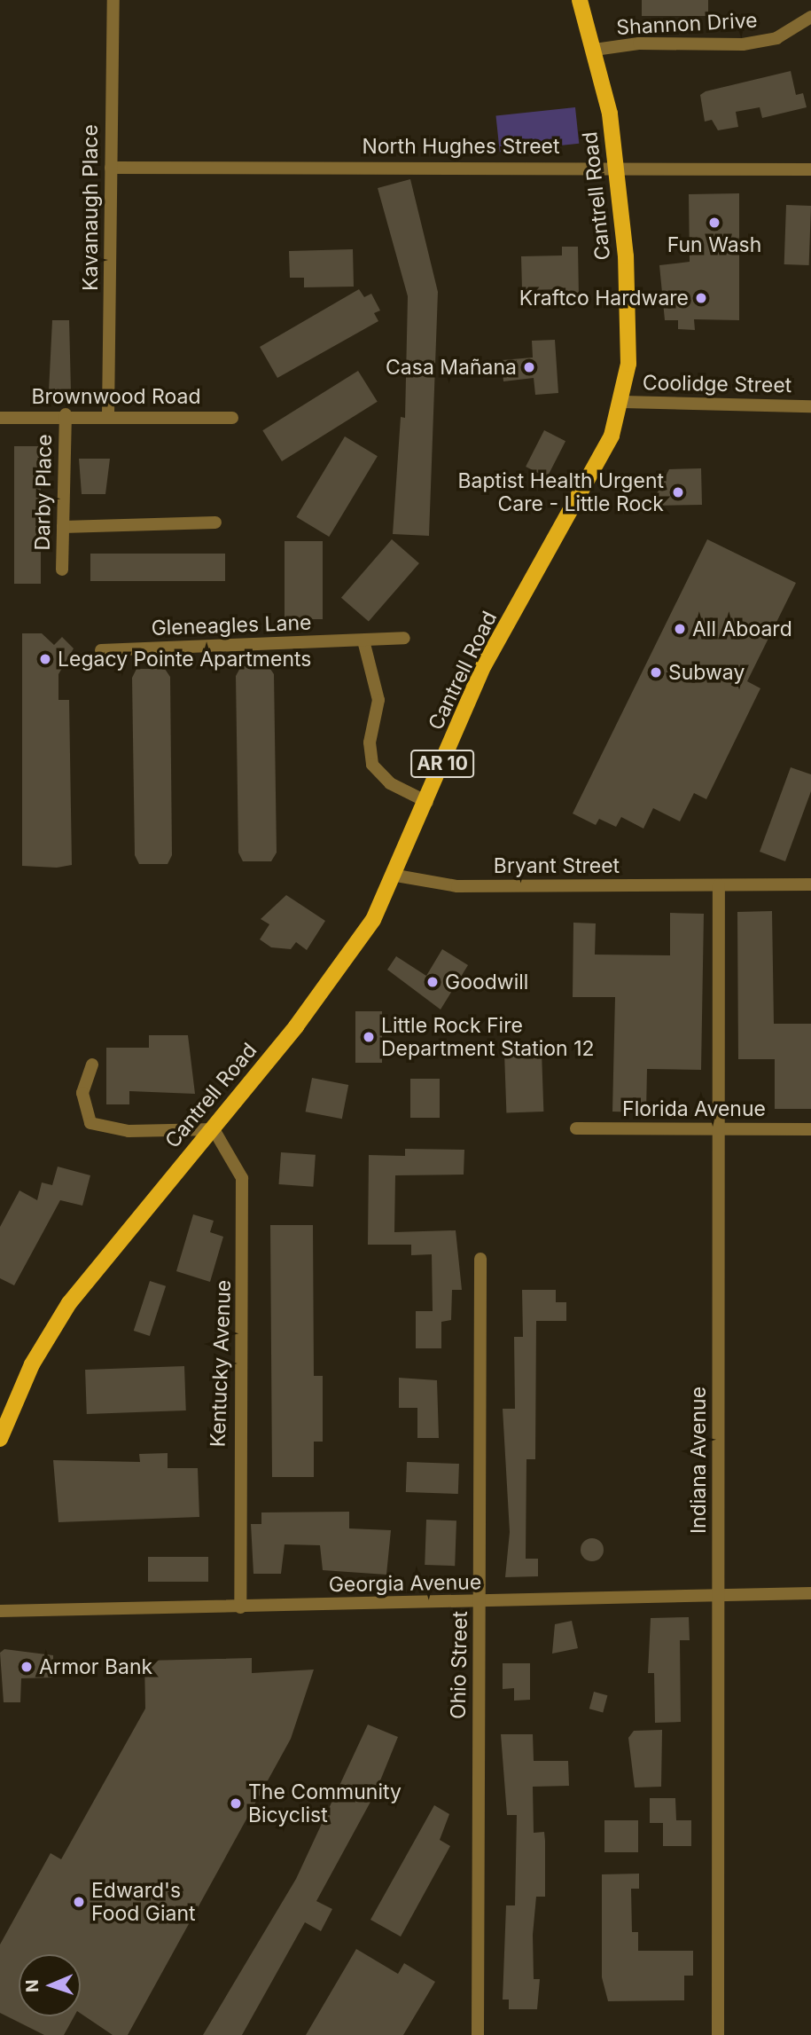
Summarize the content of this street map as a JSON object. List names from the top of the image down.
{
  "streets": {
    "main road": ["Cantrell Road", "AR 10"],
    "street": [
      "Shannon Drive",
      "North Hughes Street",
      "Kavanaugh Place",
      "Coolidge Street",
      "Brownwood Road",
      "Darby Place",
      "Gleneagles Lane",
      "Bryant Street",
      "Florida Avenue",
      "Kentucky Avenue",
      "Indiana Avenue",
      "Georgia Avenue",
      "Ohio Street"
    ]
  },
  "crossings": [
    ["Shannon Drive", "Cantrell Road"],
    ["North Hughes Street", "Cantrell Road"],
    ["North Hughes Street", "Kavanaugh Place"],
    ["Cantrell Road", "Coolidge Street"],
    ["Cantrell Road", "Bryant Street"],
    ["Cantrell Road", "Kentucky Avenue"],
    ["Kavanaugh Place", "Brownwood Road"],
    ["Brownwood Road", "Darby Place"],
    ["Bryant Street", "Indiana Avenue"],
    ["Florida Avenue", "Indiana Avenue"],
    ["Kentucky Avenue", "Georgia Avenue"],
    ["Indiana Avenue", "Georgia Avenue"],
    ["Georgia Avenue", "Ohio Street"]
  ],
  "places": [
    "Fun Wash",
    "Kraftco Hardware",
    "Casa Mañana",
    "Baptist Health Urgent Care - Little Rock",
    "All Aboard",
    "Legacy Pointe Apartments",
    "Subway",
    "Goodwill",
    "Little Rock Fire Department Station 12",
    "Armor Bank",
    "The Community Bicyclist",
    "Edward's Food Giant"
  ],
  "north": "left"
}
